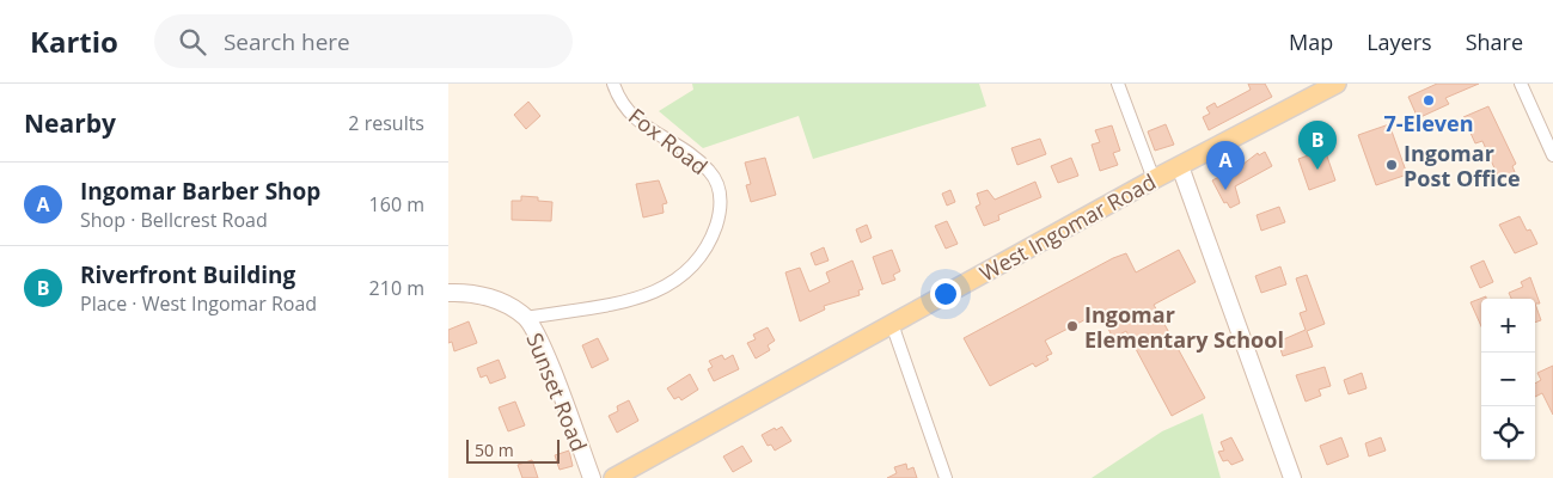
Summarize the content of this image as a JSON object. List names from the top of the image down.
{
  "streets": {
    "main road": ["West Ingomar Road"],
    "street": ["Fox Road", "Sunset Road"]
  },
  "crossings": [
    ["Fox Road", "Sunset Road"]
  ],
  "places": ["7-Eleven", "Ingomar Post Office", "Ingomar Elementary School"],
  "scale_bar": "50 m",
  "page": {
    "header": "Kartio",
    "search": "Search here",
    "nav": ["Map", "Layers", "Share"],
    "heading": ["Nearby", "2 results"],
    "pins": ["B", "A"],
    "list": [
      {
        "mark": "A",
        "name": "Ingomar Barber Shop",
        "note": "Shop · Bellcrest Road",
        "value": "160 m"
      },
      {
        "mark": "B",
        "name": "Riverfront Building",
        "note": "Place · West Ingomar Road",
        "value": "210 m"
      }
    ],
    "map_buttons": ["+", "−"],
    "scale": "50 m"
  }
}
